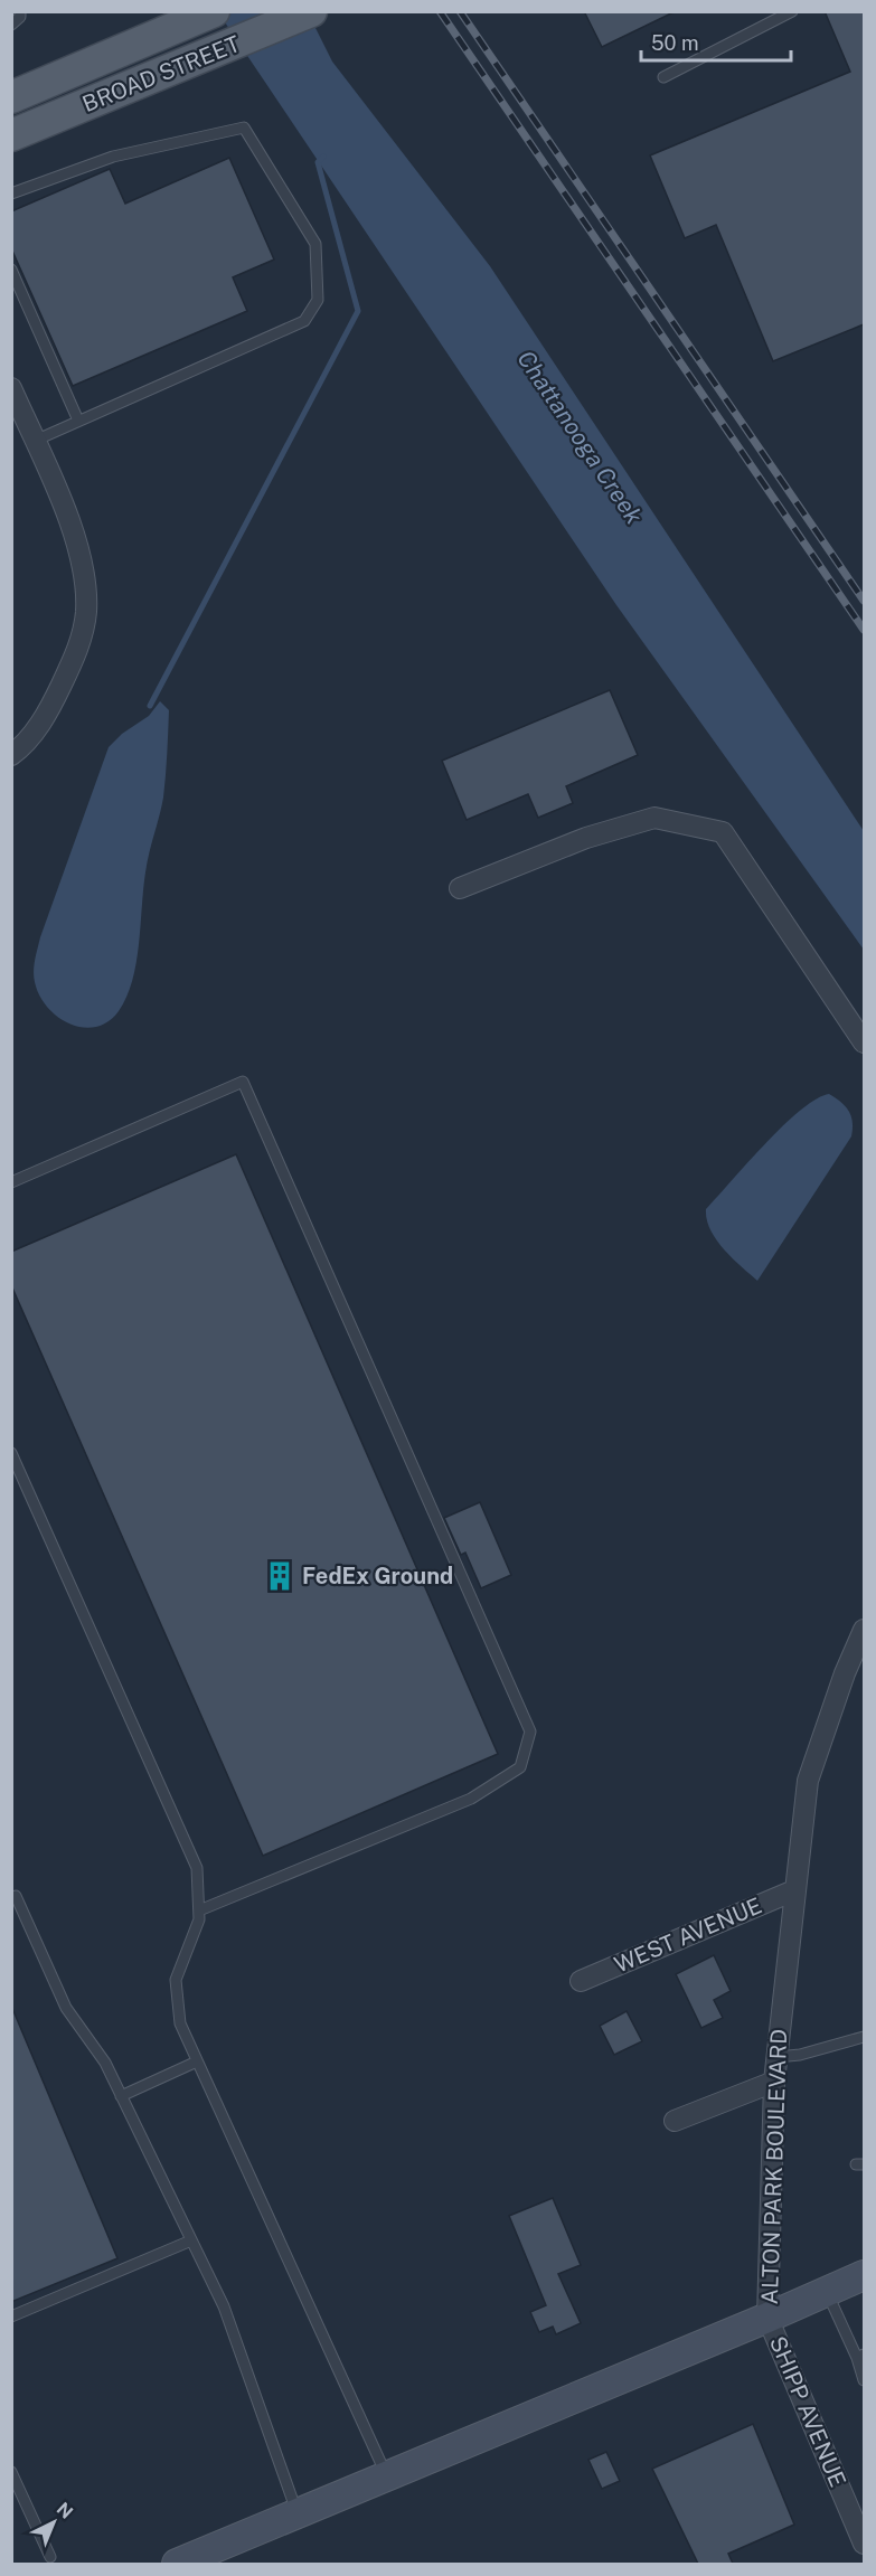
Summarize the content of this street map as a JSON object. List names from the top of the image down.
{
  "streets": {
    "main road": ["BROAD STREET", "ALTON PARK BOULEVARD"],
    "street": ["WEST AVENUE", "SHIPP AVENUE"]
  },
  "crossings": [
    ["WEST AVENUE", "ALTON PARK BOULEVARD"],
    ["ALTON PARK BOULEVARD", "SHIPP AVENUE"]
  ],
  "water": ["Chattanooga Creek"],
  "places": {
    "building": ["FedEx Ground"]
  },
  "scale_bar": "50 m",
  "north": "top right"
}
